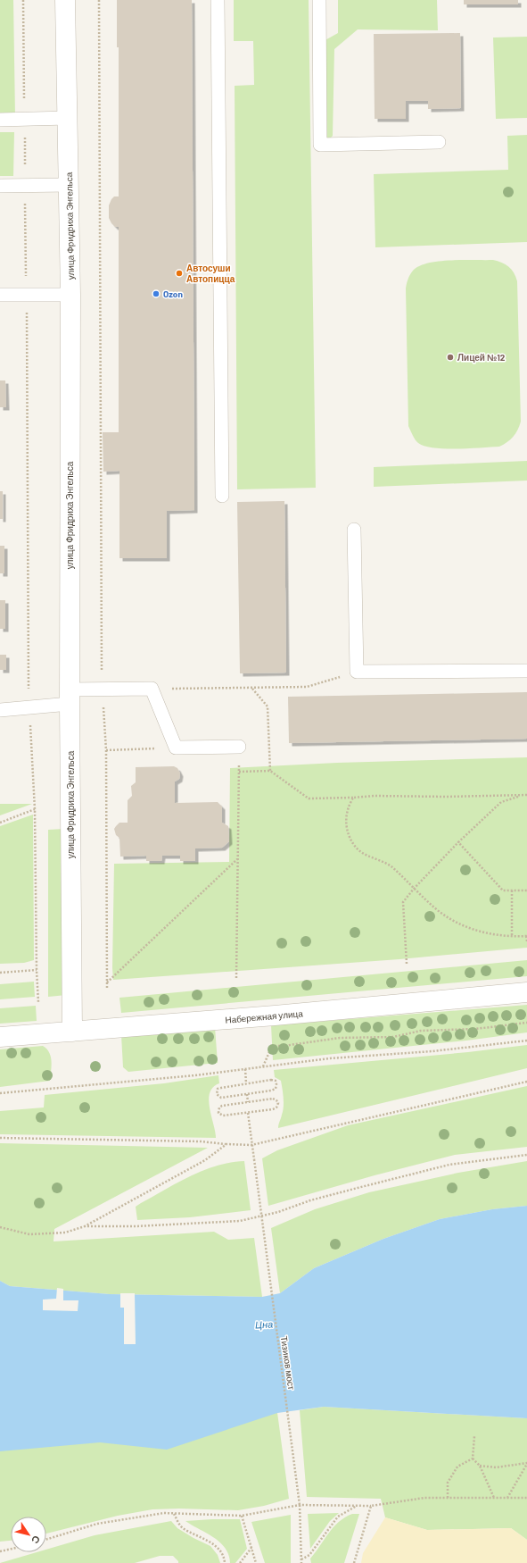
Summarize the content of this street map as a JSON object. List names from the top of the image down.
{
  "streets": {
    "street": ["улица Фридриха Энгельса", "Набережная улица"],
    "path": ["Тизиков мост"]
  },
  "crossings": [
    ["улица Фридриха Энгельса", "Набережная улица"]
  ],
  "water": ["Цна"],
  "places": ["Автосуши Автопицца", "Ozon", "Лицей №12"],
  "north": "bottom right"
}
